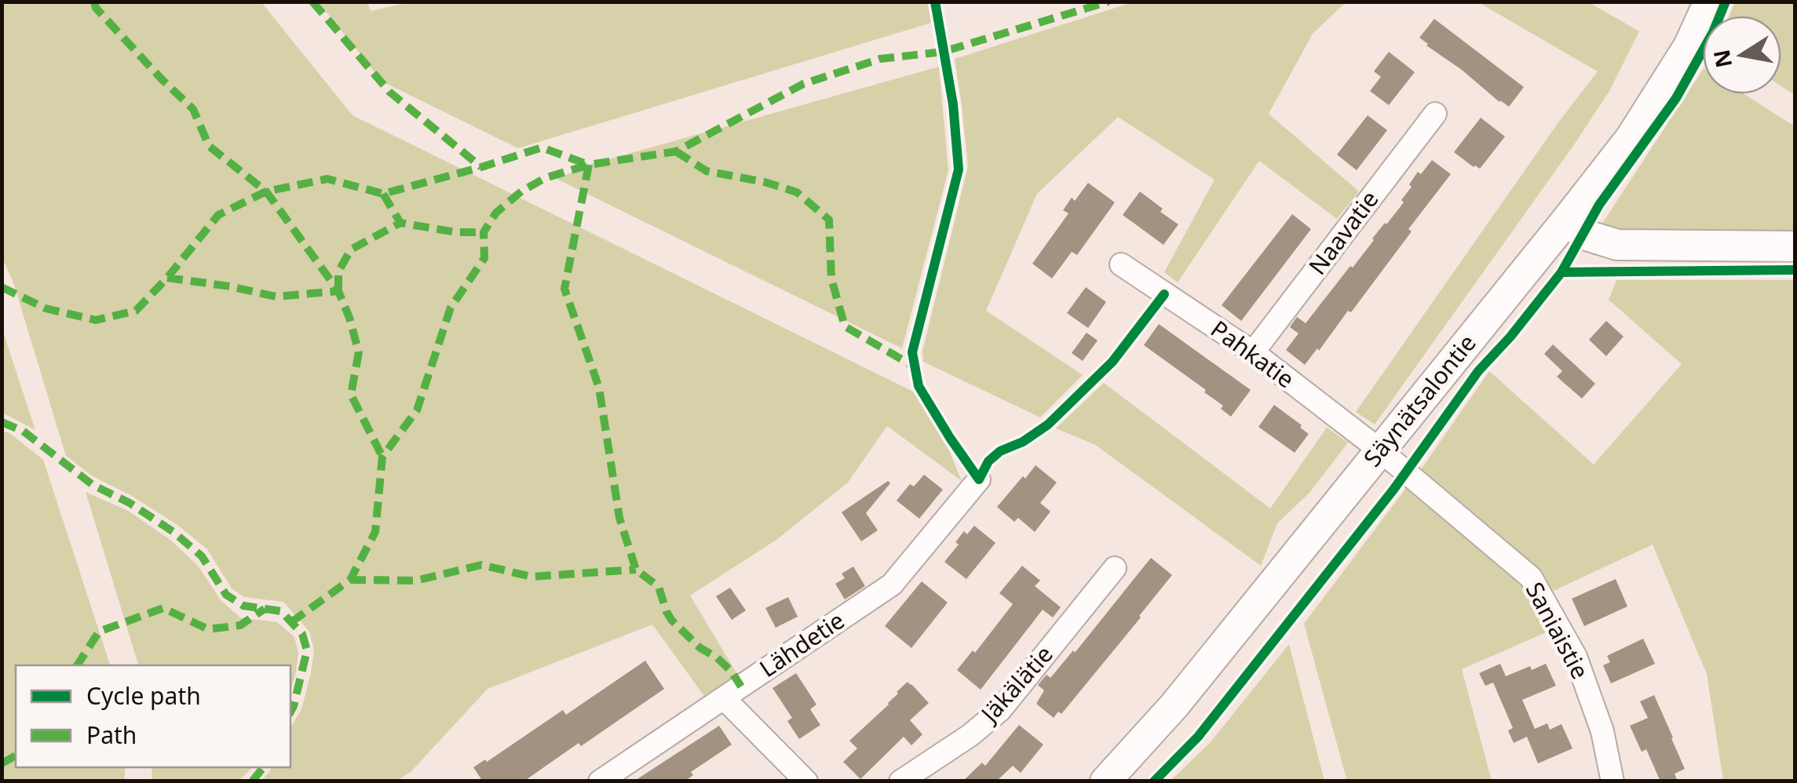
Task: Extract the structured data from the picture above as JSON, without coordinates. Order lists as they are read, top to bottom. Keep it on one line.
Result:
{"streets":{"main road":["Säynätsalontie"],"street":["Naavatie","Pahkatie","Saniaistie","Lähdetie","Jäkälätie"]},"crossings":[["Naavatie","Pahkatie"],["Pahkatie","Säynätsalontie"],["Pahkatie","Saniaistie"],["Säynätsalontie","Saniaistie"]],"legend":["Cycle path","Path"],"north":"left"}
